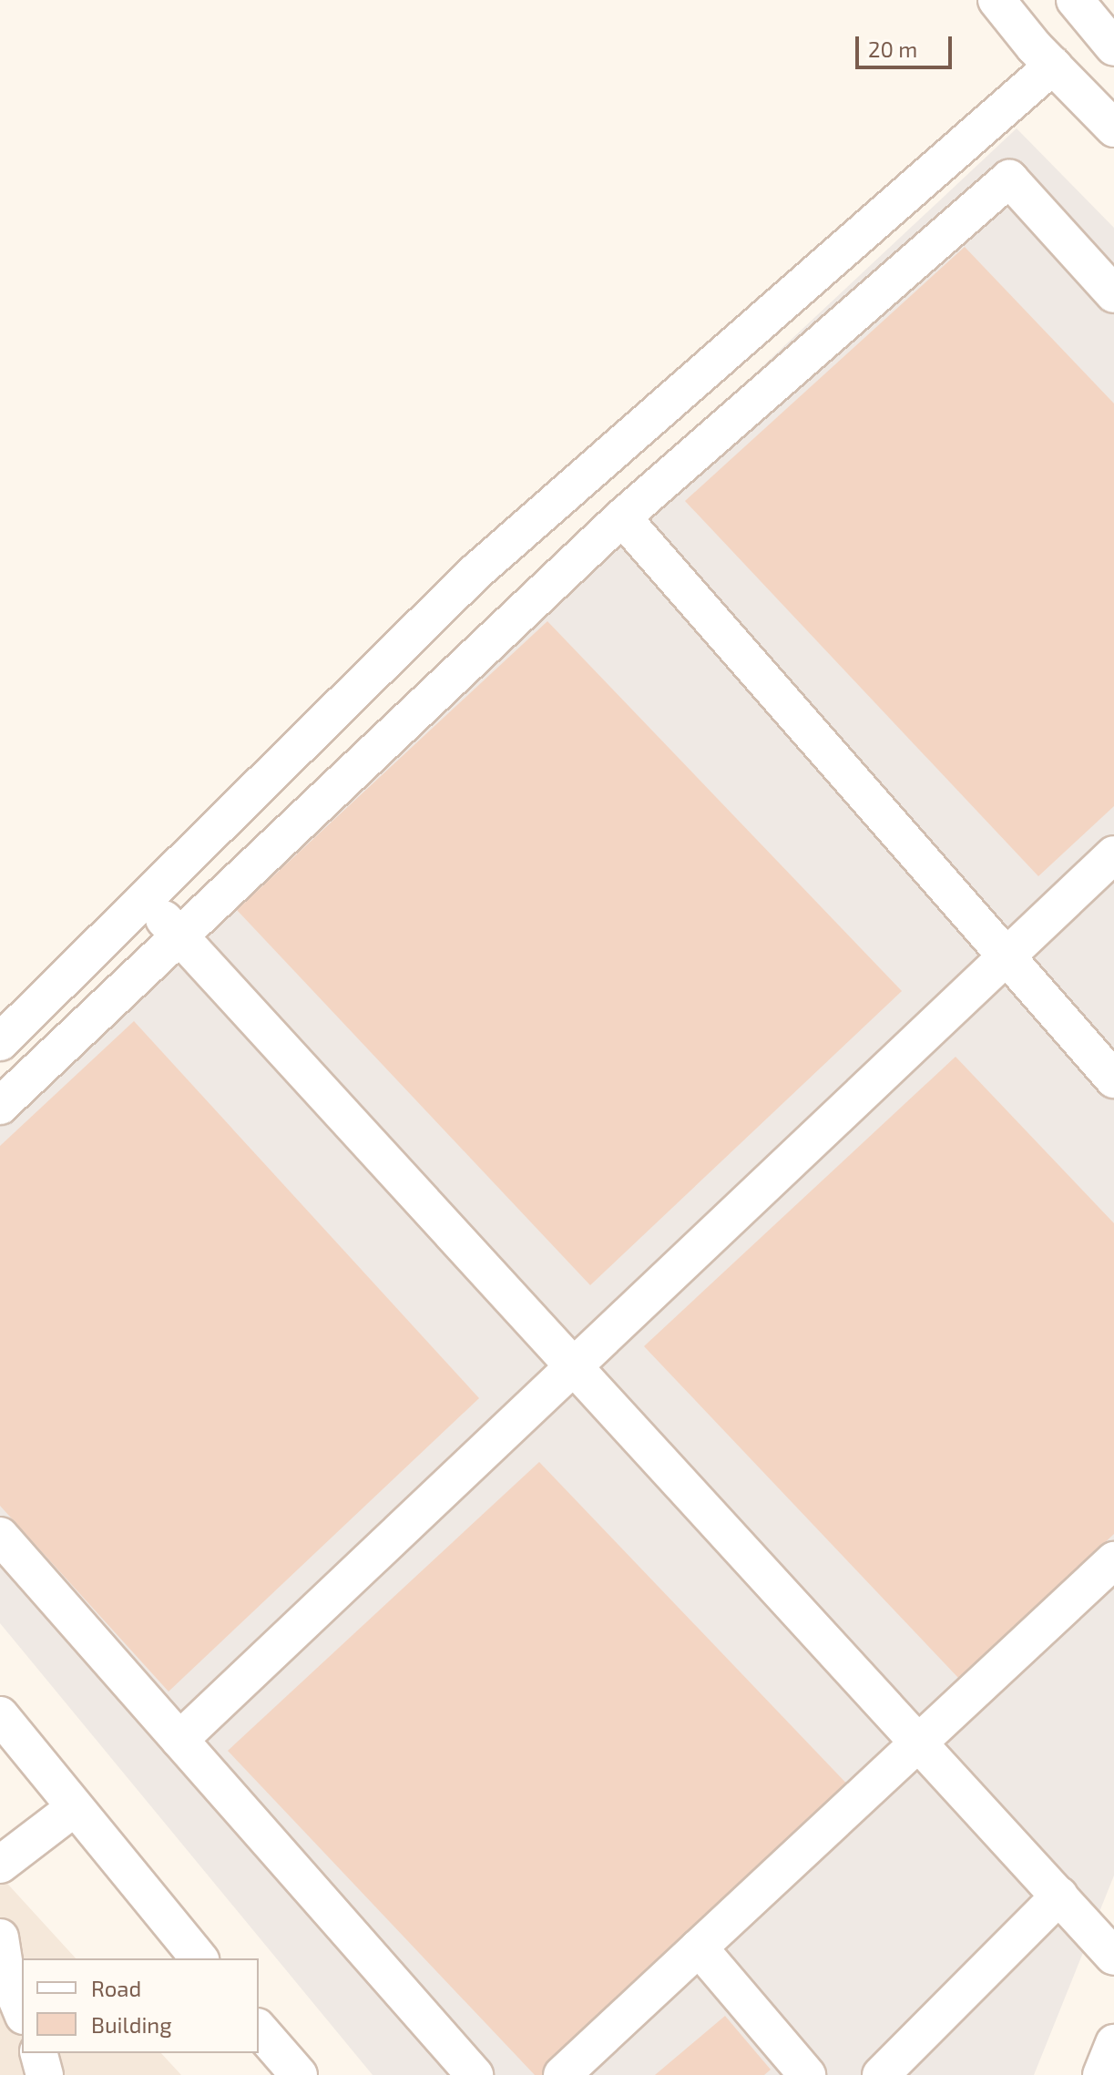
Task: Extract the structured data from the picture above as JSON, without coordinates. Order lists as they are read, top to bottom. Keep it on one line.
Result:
{"legend":["Road","Building"],"scale_bar":"20 m"}
